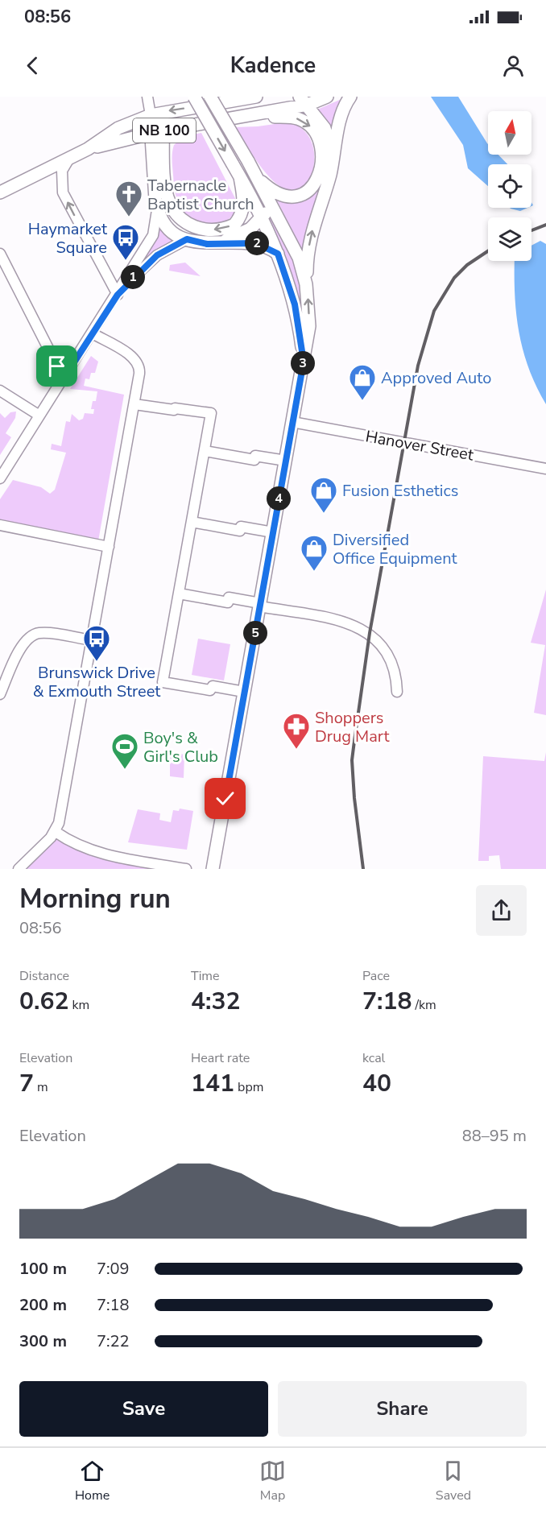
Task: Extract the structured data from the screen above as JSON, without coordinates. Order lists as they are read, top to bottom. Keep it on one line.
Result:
{"streets":{"main road":["NB 100"],"street":["Hanover Street"]},"places":{"church":["Tabernacle Baptist Church"],"bus stop":["Haymarket Square","Brunswick Drive & Exmouth Street"],"shop":["Approved Auto","Fusion Esthetics","Diversified Office Equipment"],"pharmacy":["Shoppers Drug Mart"],"sports":["Boy's & Girl's Club"]},"north":"top","page":{"status":"08:56","header":"Kadence","pins":["2","1","3","4","5"],"heading":["Morning run","08:56"],"stats":[["Distance","0.62 km"],["Time","4:32"],["Pace","7:18 /km"],["Elevation","7 m"],["Heart rate","141 bpm"],["kcal","40"]],"chart":["Elevation","88–95 m"],"list":[{"name":"100 m","note":"7:09"},{"name":"200 m","note":"7:18"},{"name":"300 m","note":"7:22"}],"buttons":["Save","Share"],"tabs":["Home","Map","Saved"]}}
